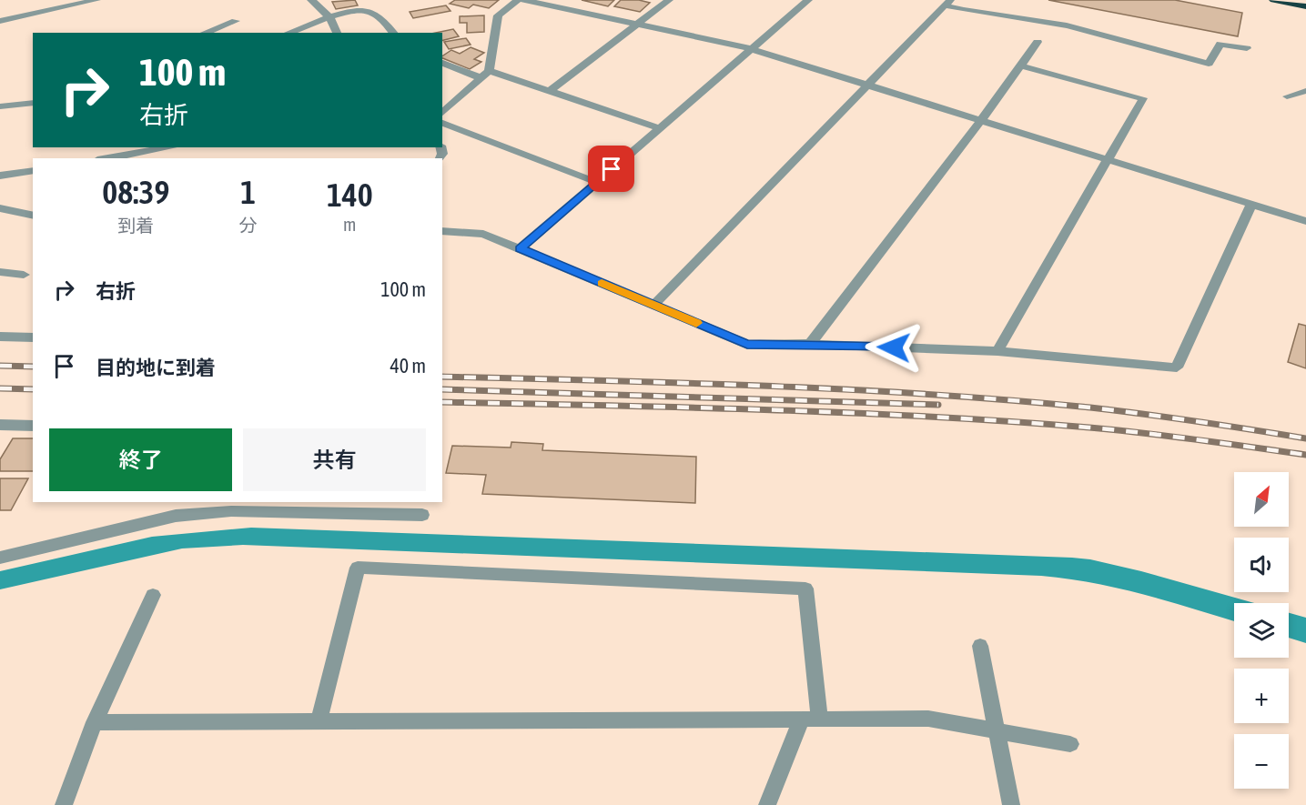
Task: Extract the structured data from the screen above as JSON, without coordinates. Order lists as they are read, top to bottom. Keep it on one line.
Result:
{"north":"top right","page":{"turn":["100 m","右折"],"eta":["08:39","到着","1","分","140","m"],"list":[{"name":"右折","value":"100 m"},{"name":"目的地に到着","value":"40 m"}],"buttons":["終了","共有"],"map_buttons":["+","−"]}}
